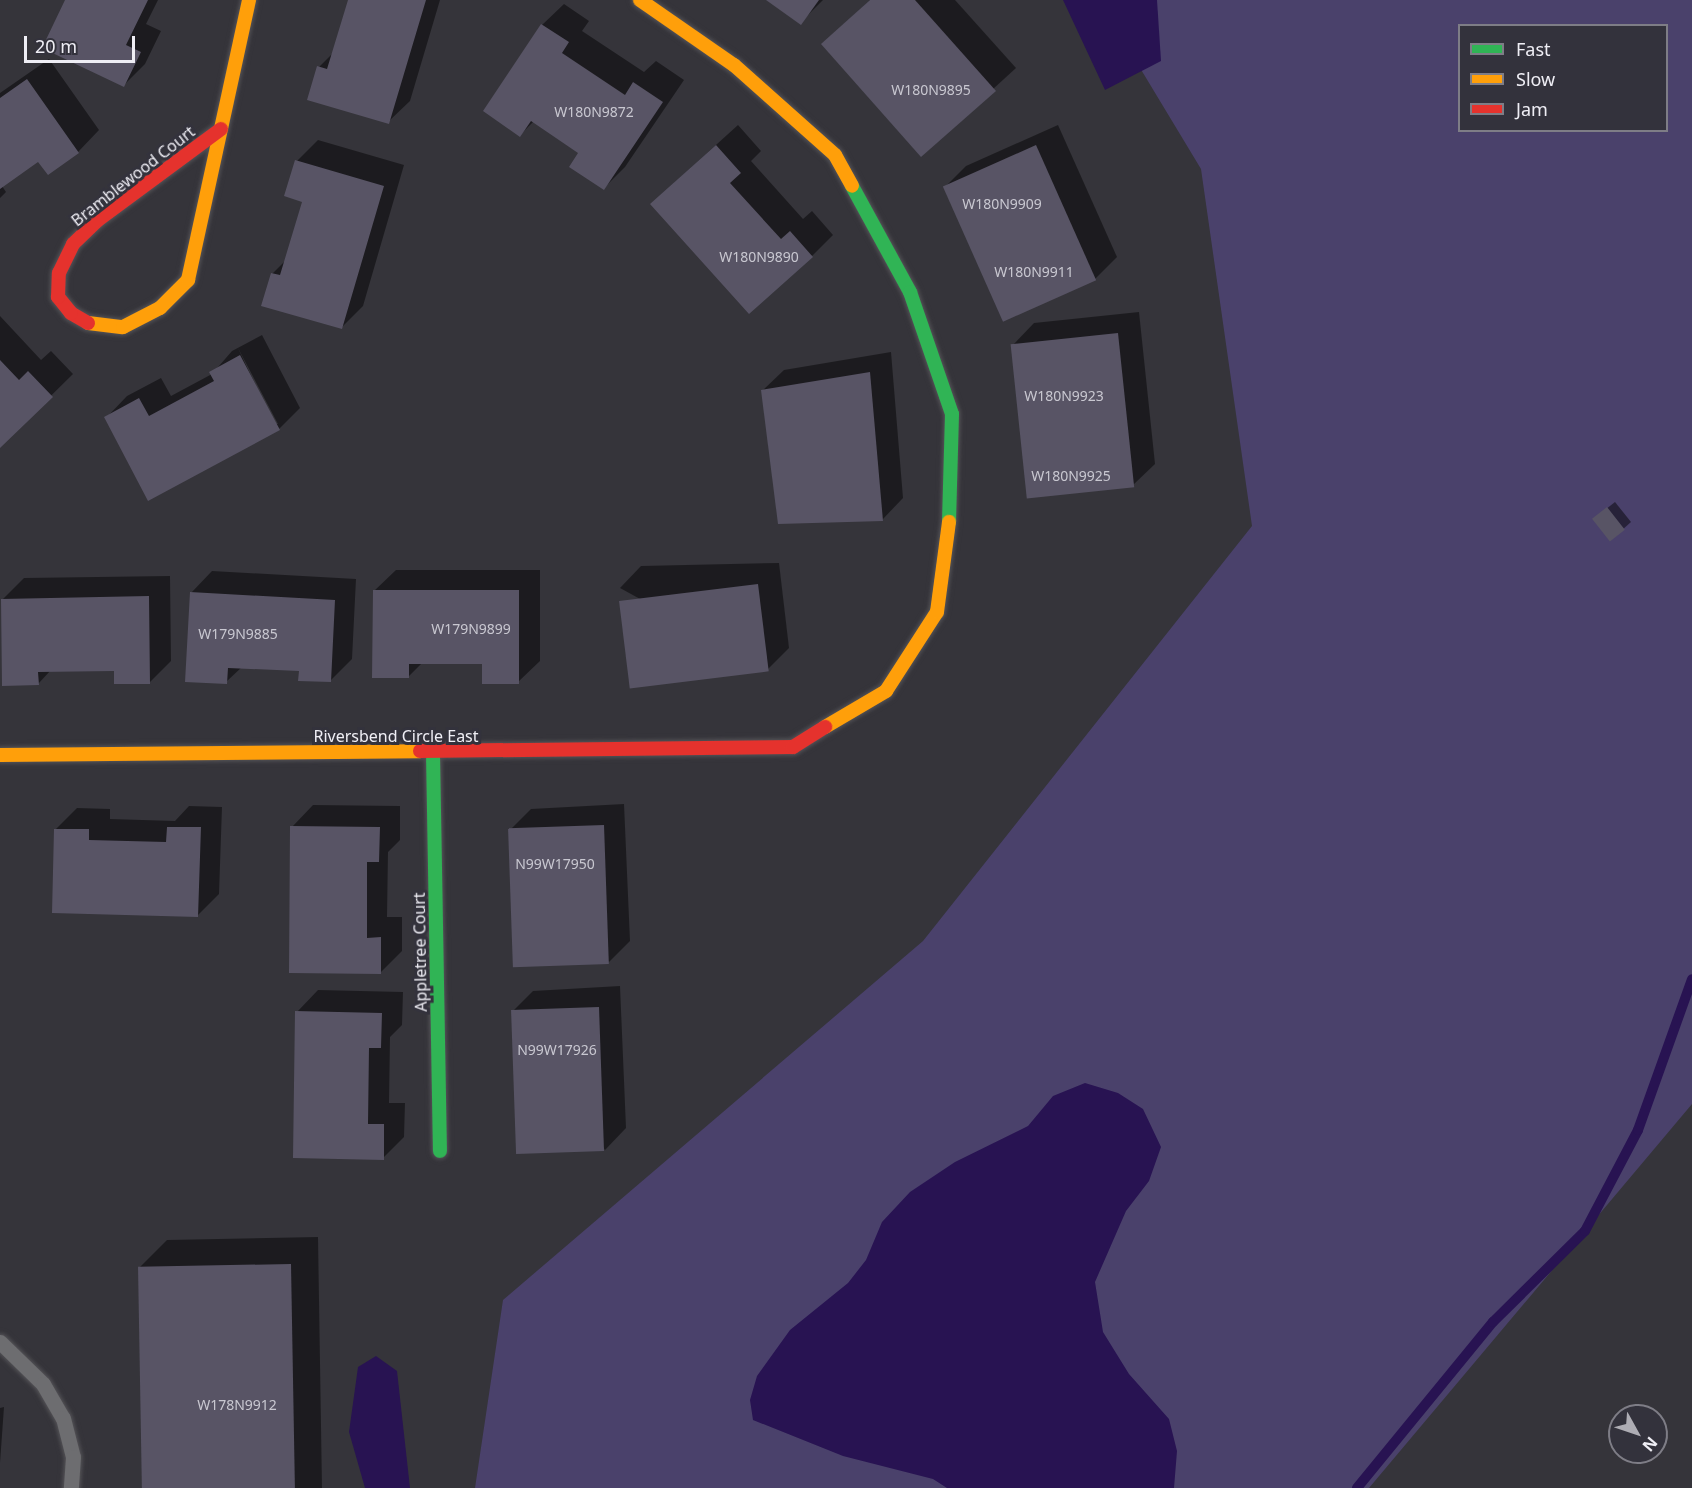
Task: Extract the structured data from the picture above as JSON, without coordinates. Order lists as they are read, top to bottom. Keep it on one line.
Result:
{"streets":{"street":["Bramblewood Court","Riversbend Circle East","Appletree Court"]},"crossings":[["Riversbend Circle East","Appletree Court"]],"house_numbers":["W180N9895","W180N9872","W180N9909","W180N9890","W180N9911","W180N9923","W180N9925","W179N9899","W179N9885","N99W17950","N99W17926","W178N9912"],"legend":["Fast","Slow","Jam"],"scale_bar":"20 m","north":"bottom right"}
